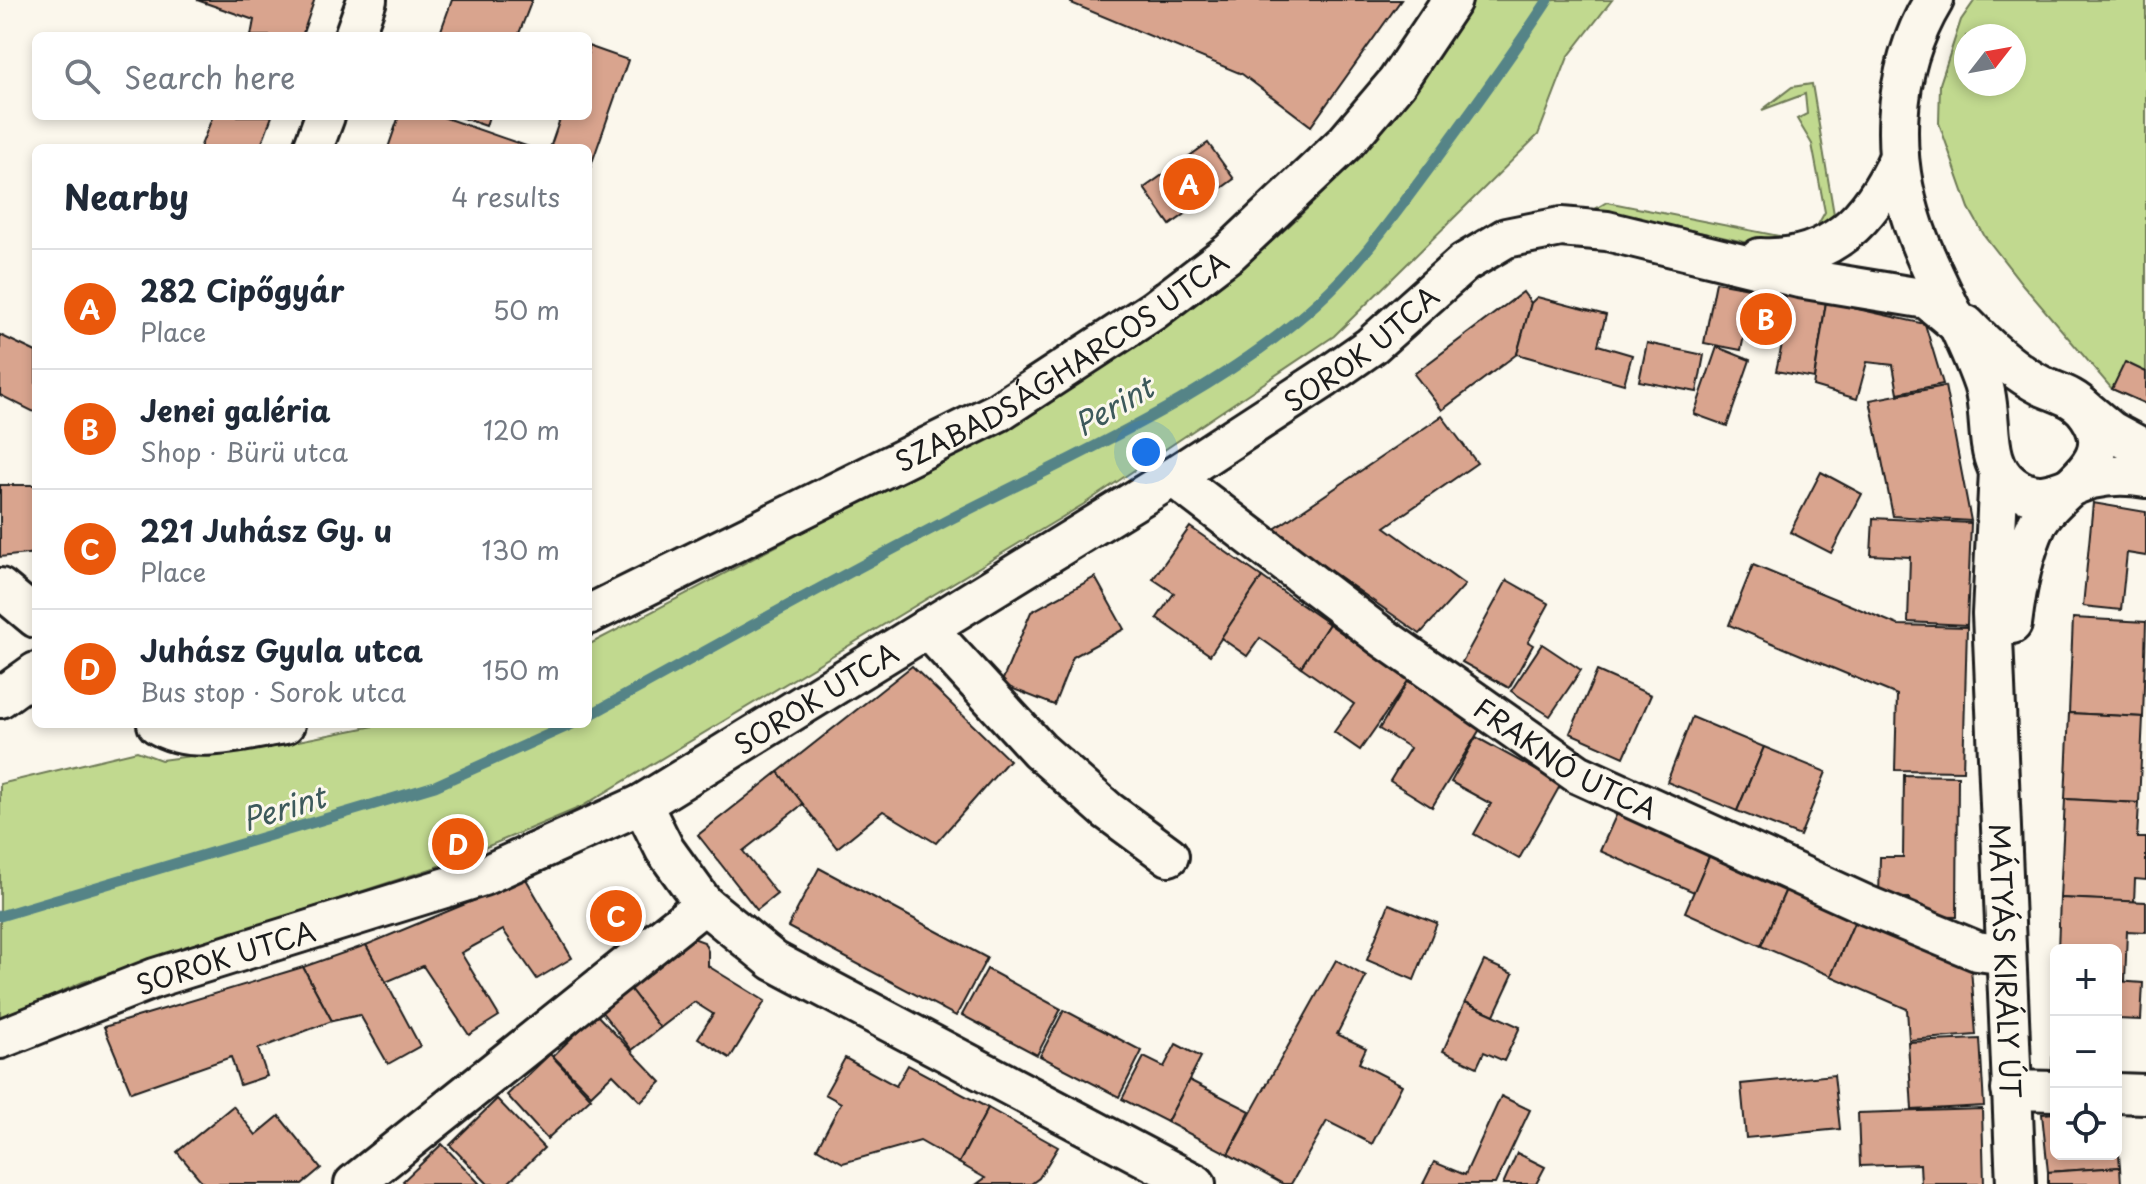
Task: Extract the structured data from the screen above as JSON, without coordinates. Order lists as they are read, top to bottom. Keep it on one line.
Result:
{"streets":{"street":["SOROK UTCA","SZABADSÁGHARCOS UTCA","FRAKNÓ UTCA","MÁTYÁS KIRÁLY ÚT"]},"crossings":[["SOROK UTCA","FRAKNÓ UTCA"],["FRAKNÓ UTCA","MÁTYÁS KIRÁLY ÚT"]],"water":["Perint"],"north":"top right","page":{"search":"Search here","heading":["Nearby","4 results"],"pins":["A","B","D","C"],"list":[{"mark":"A","name":"282 Cipőgyár","note":"Place","value":"50 m"},{"mark":"B","name":"Jenei galéria","note":"Shop · Bürü utca","value":"120 m"},{"mark":"C","name":"221 Juhász Gy. u","note":"Place","value":"130 m"},{"mark":"D","name":"Juhász Gyula utca","note":"Bus stop · Sorok utca","value":"150 m"}],"map_buttons":["+","−"]}}
